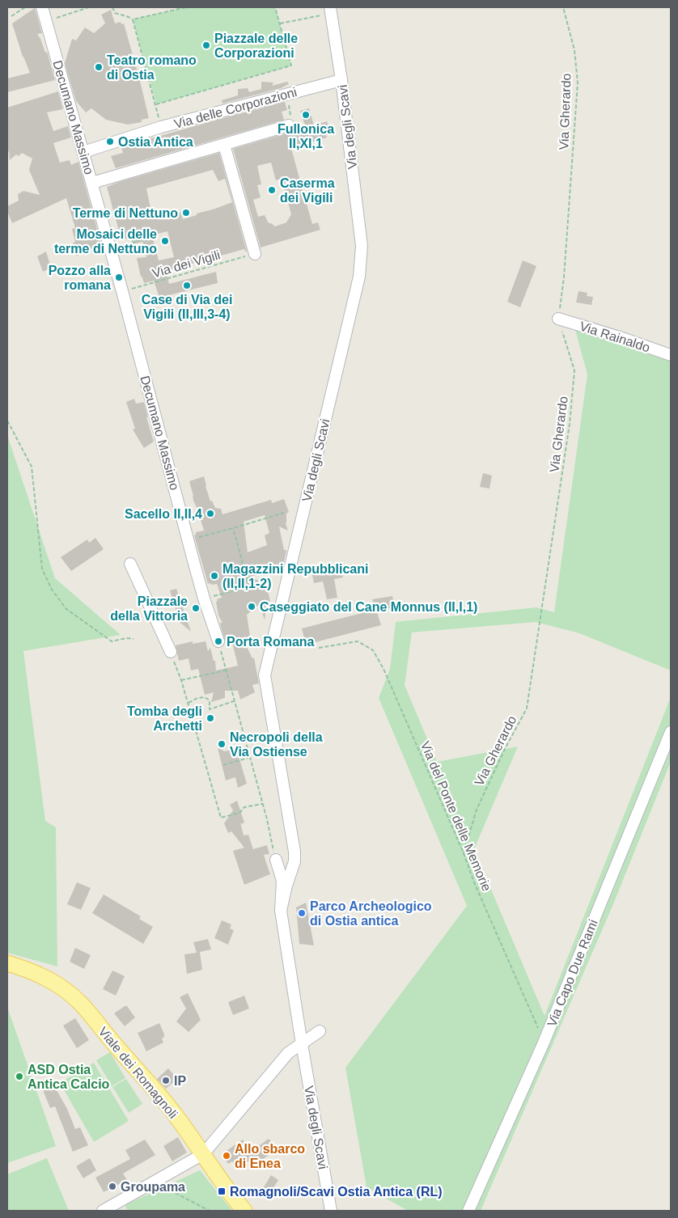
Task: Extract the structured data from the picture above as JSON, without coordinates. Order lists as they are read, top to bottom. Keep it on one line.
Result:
{"streets":{"main road":["Viale dei Romagnoli"],"street":["Via delle Corporazioni","Decumano Massimo","Via degli Scavi","Via Rainaldo","Via Capo Due Rami"],"path":["Via Gherardo","Via dei Vigili","Via del Ponte delle Memorie"]},"crossings":[["Via delle Corporazioni","Decumano Massimo"],["Via delle Corporazioni","Via degli Scavi"],["Via Gherardo","Via Rainaldo"],["Via Gherardo","Via del Ponte delle Memorie"],["Decumano Massimo","Via dei Vigili"],["Via del Ponte delle Memorie","Via Capo Due Rami"]],"places":{"other":["Piazzale delle Corporazioni","Teatro romano di Ostia","Fullonica II,XI,1","Ostia Antica","Caserma dei Vigili","Terme di Nettuno","Mosaici delle terme di Nettuno","Pozzo alla romana","Case di Via dei Vigili (II,III,3-4)","Sacello II,II,4","Magazzini Repubblicani (II,II,1-2)","Caseggiato del Cane Monnus (II,I,1)","Piazzale della Vittoria","Porta Romana","Tomba degli Archetti","Necropoli della Via Ostiense","Parco Archeologico di Ostia antica","ASD Ostia Antica Calcio","IP","Allo sbarco di Enea","Groupama"],"transit":["Romagnoli/Scavi Ostia Antica (RL)"]}}
